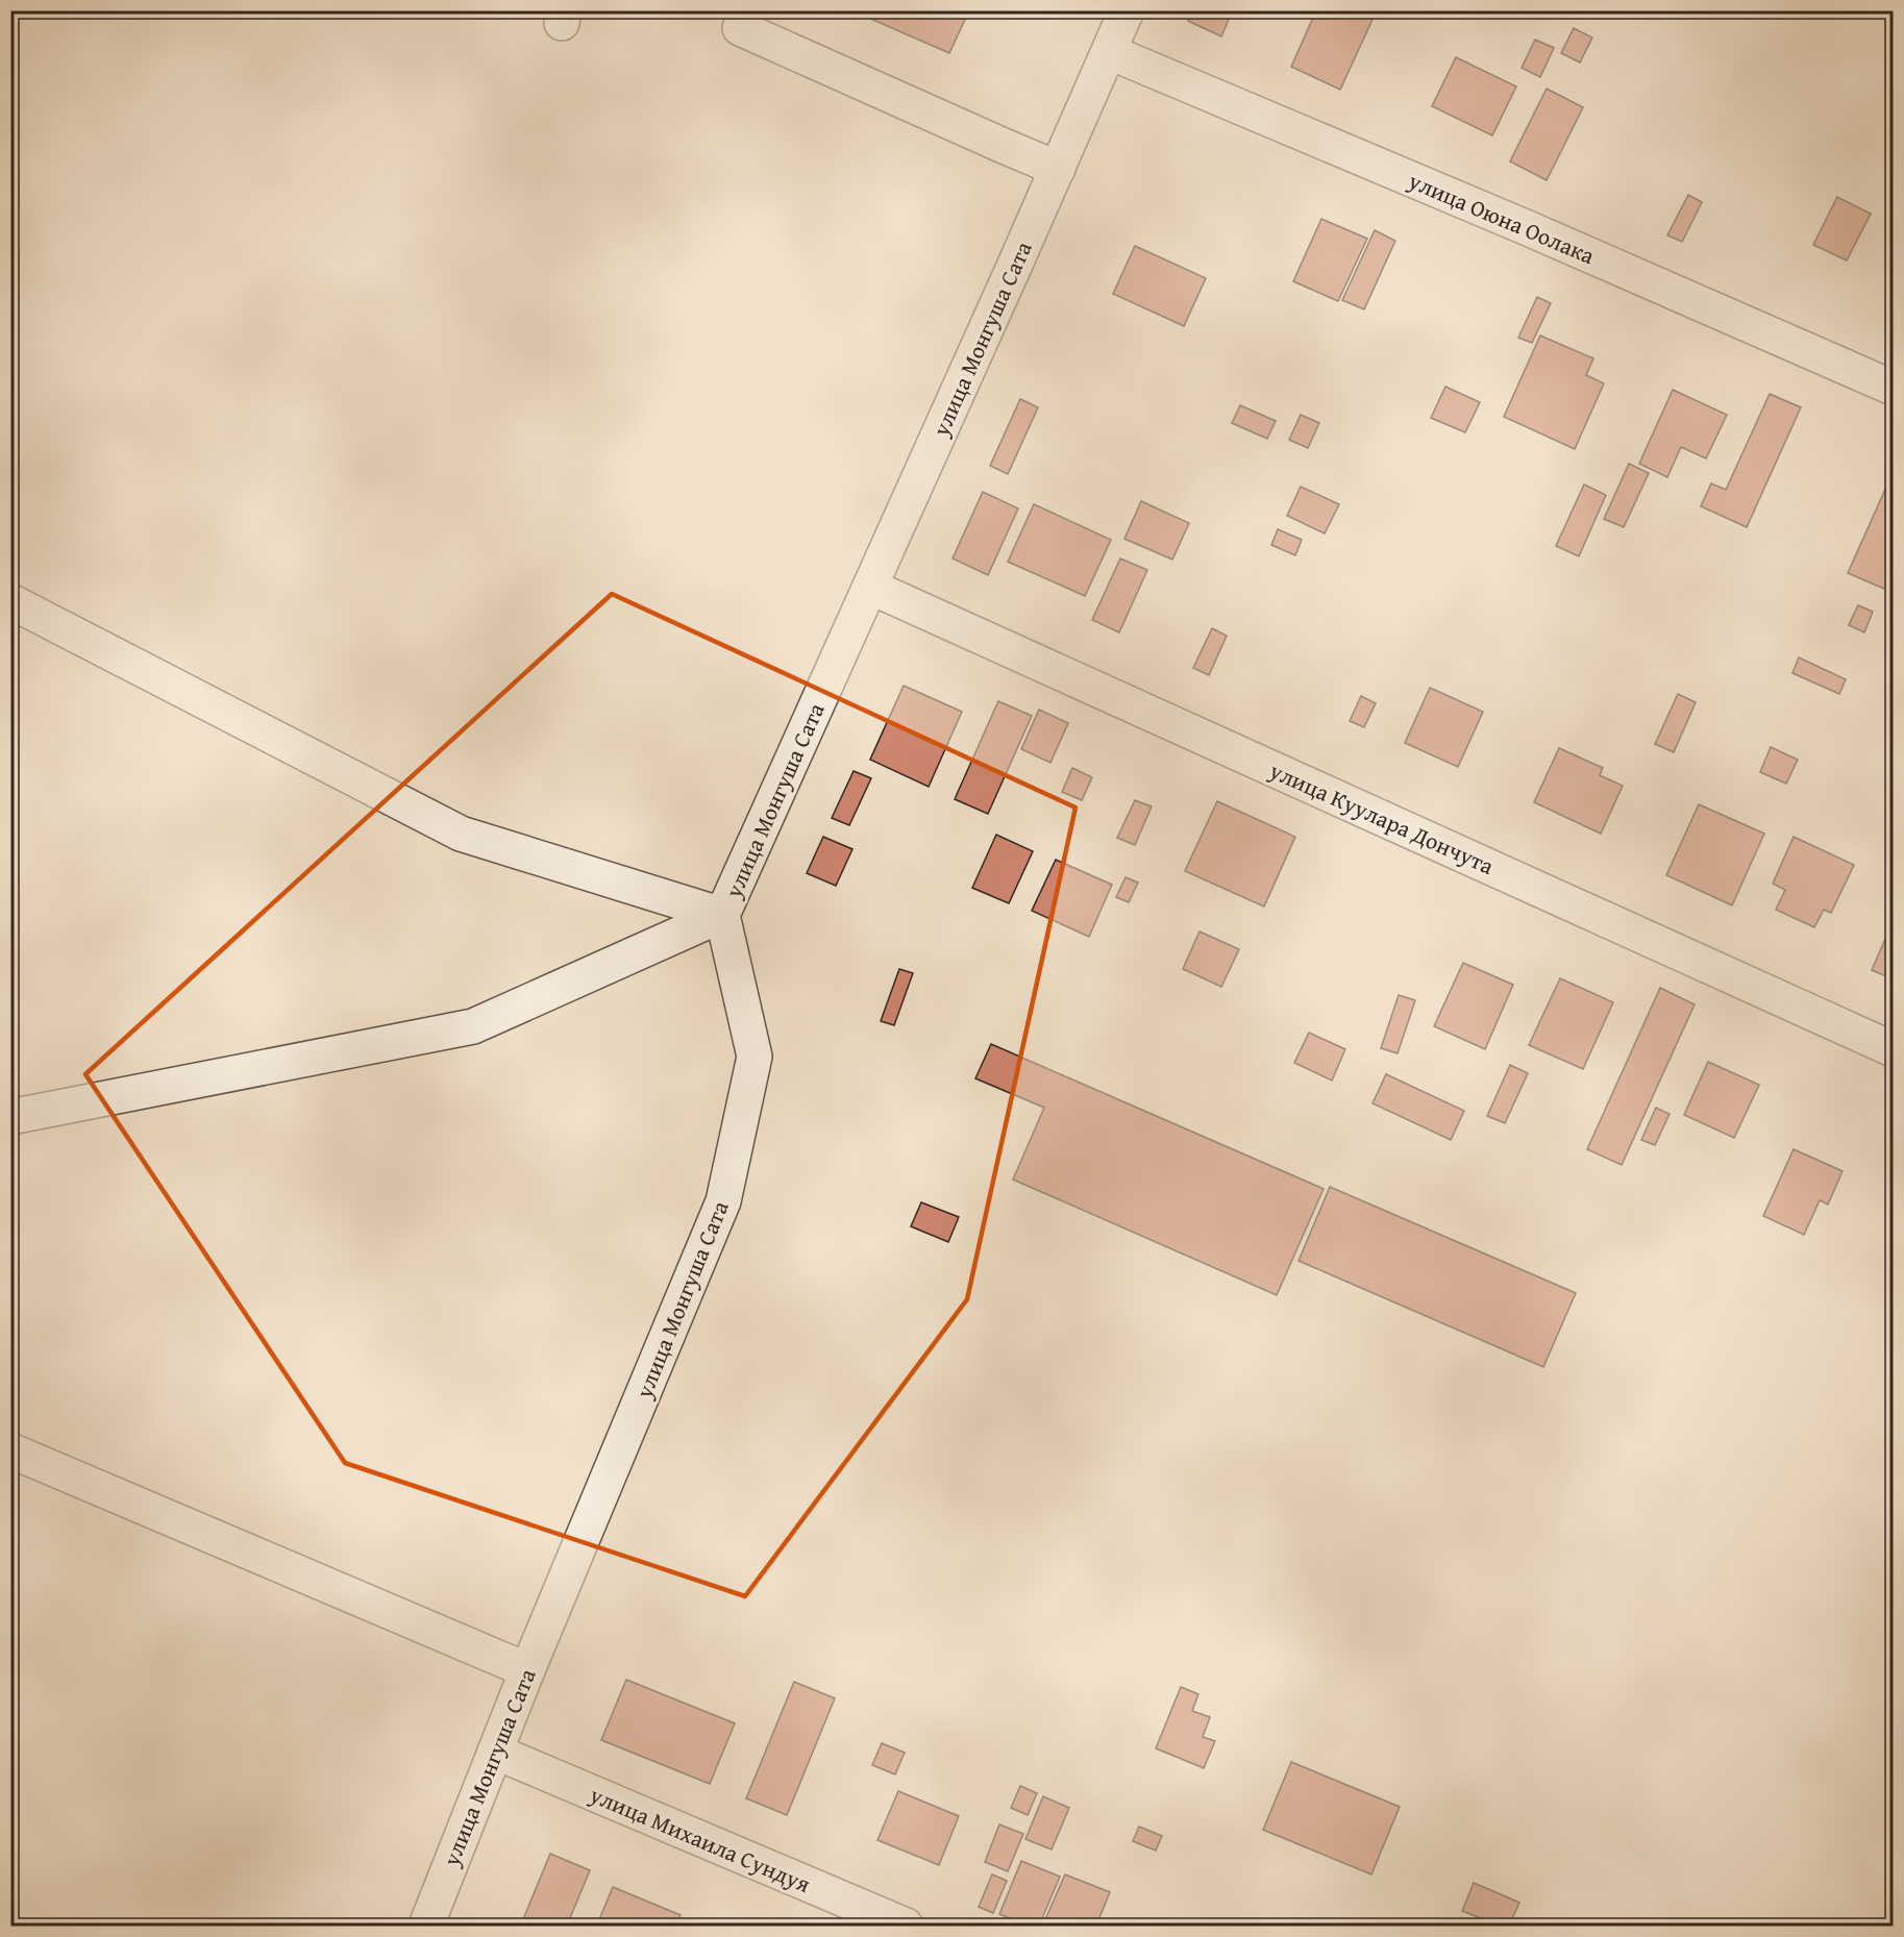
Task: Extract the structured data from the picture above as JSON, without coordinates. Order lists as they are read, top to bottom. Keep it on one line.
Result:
{"streets":{"street":["улица Оюна Оолака","улица Монгуша Сата","улица Куулара Дончута","улица Михаила Сундуя"]},"crossings":[["улица Оюна Оолака","улица Монгуша Сата"],["улица Монгуша Сата","улица Куулара Дончута"],["улица Монгуша Сата","улица Михаила Сундуя"]]}
